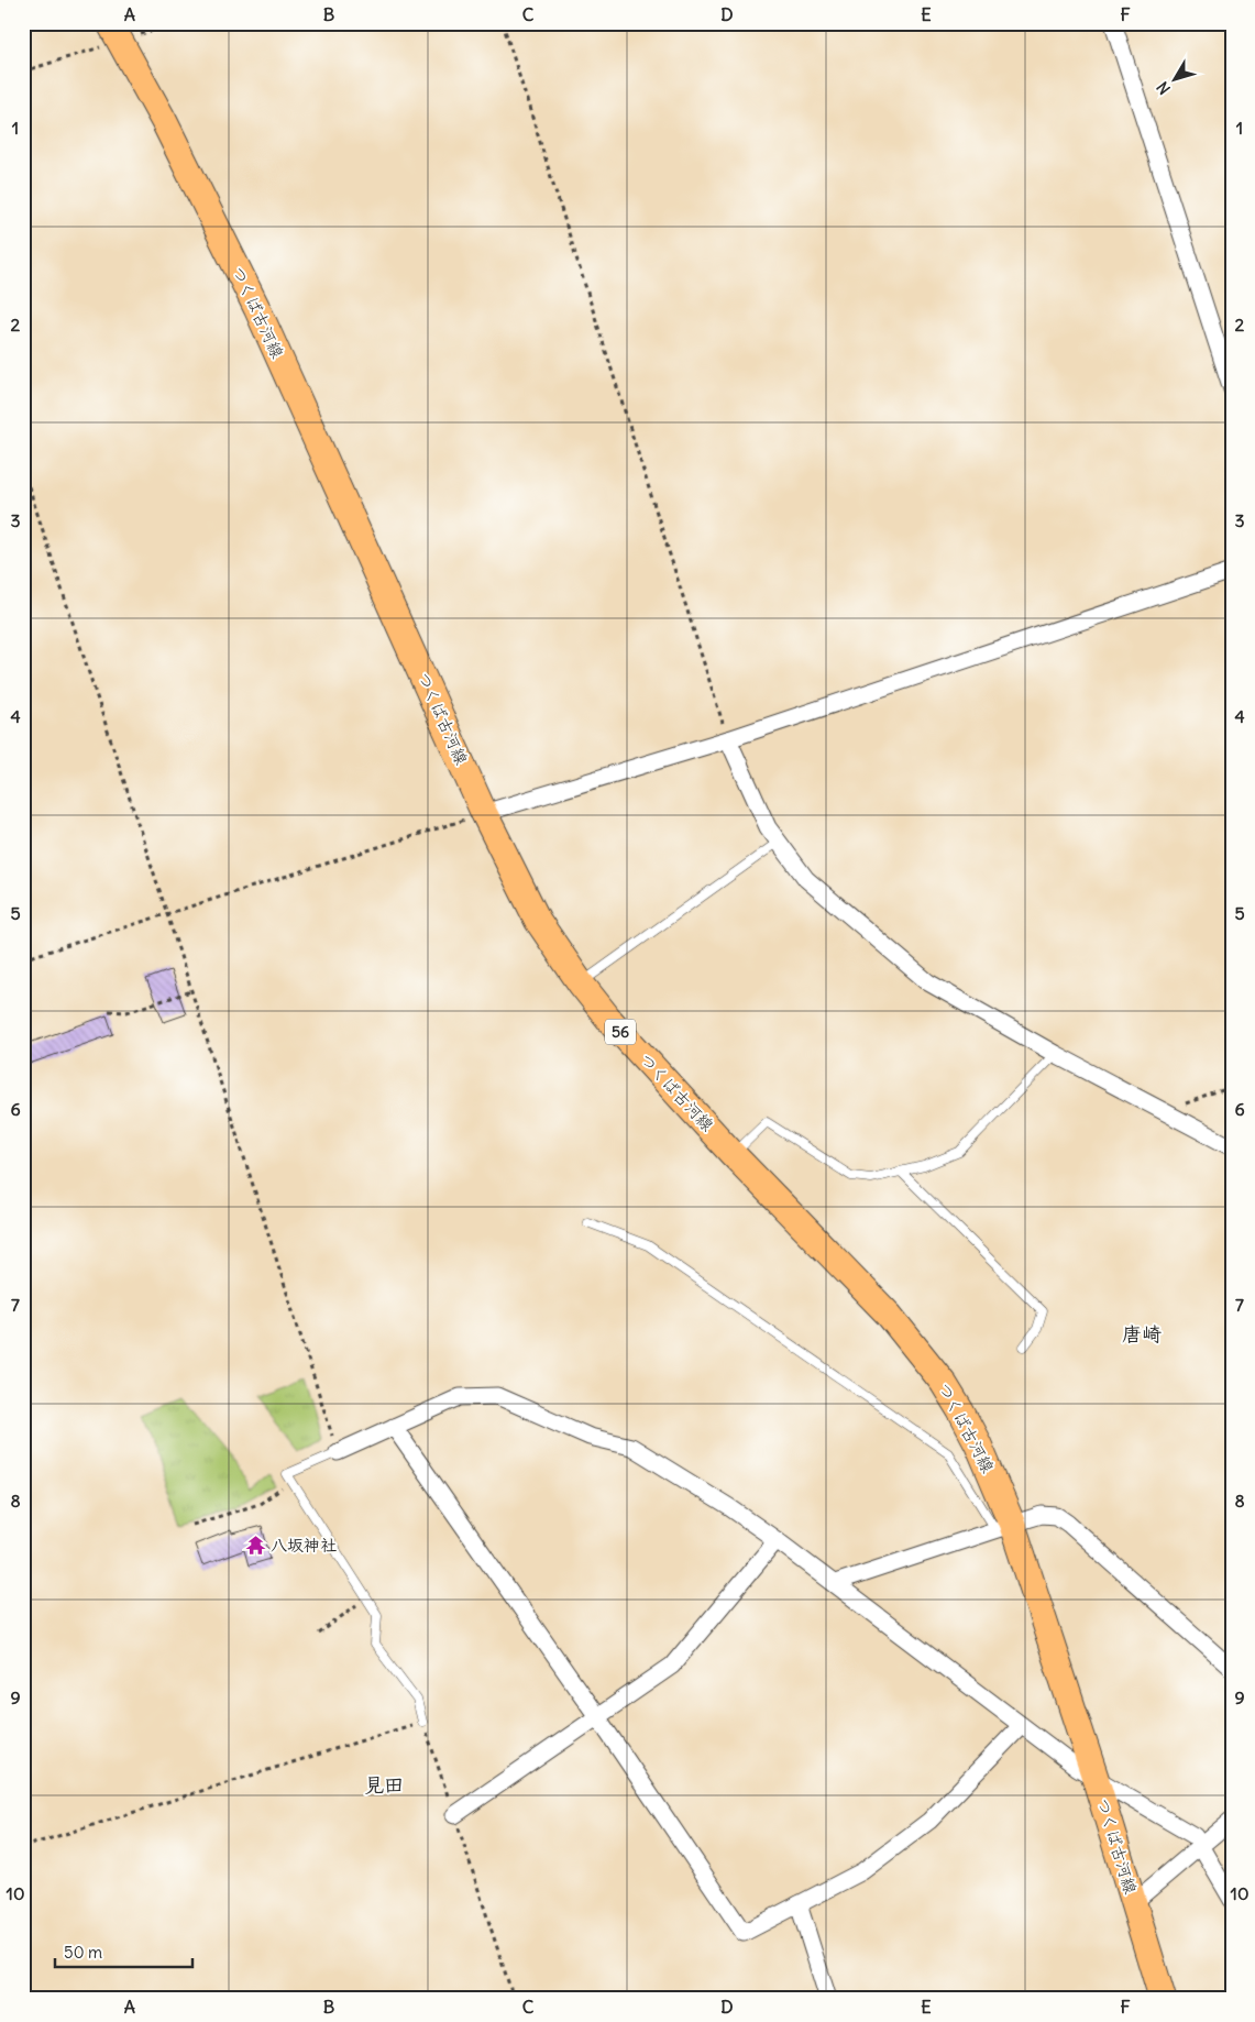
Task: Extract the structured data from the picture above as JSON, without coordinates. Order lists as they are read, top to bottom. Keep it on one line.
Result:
{"streets":{"main road":["つくば古河線","56"]},"districts":["唐崎","見田"],"places":{"temple":["八坂神社"]},"scale_bar":"50 m","north":"bottom left","grid":{"columns":["A","B","C","D","E","F"],"rows":["1","2","3","4","5","6","7","8","9","10"]}}
